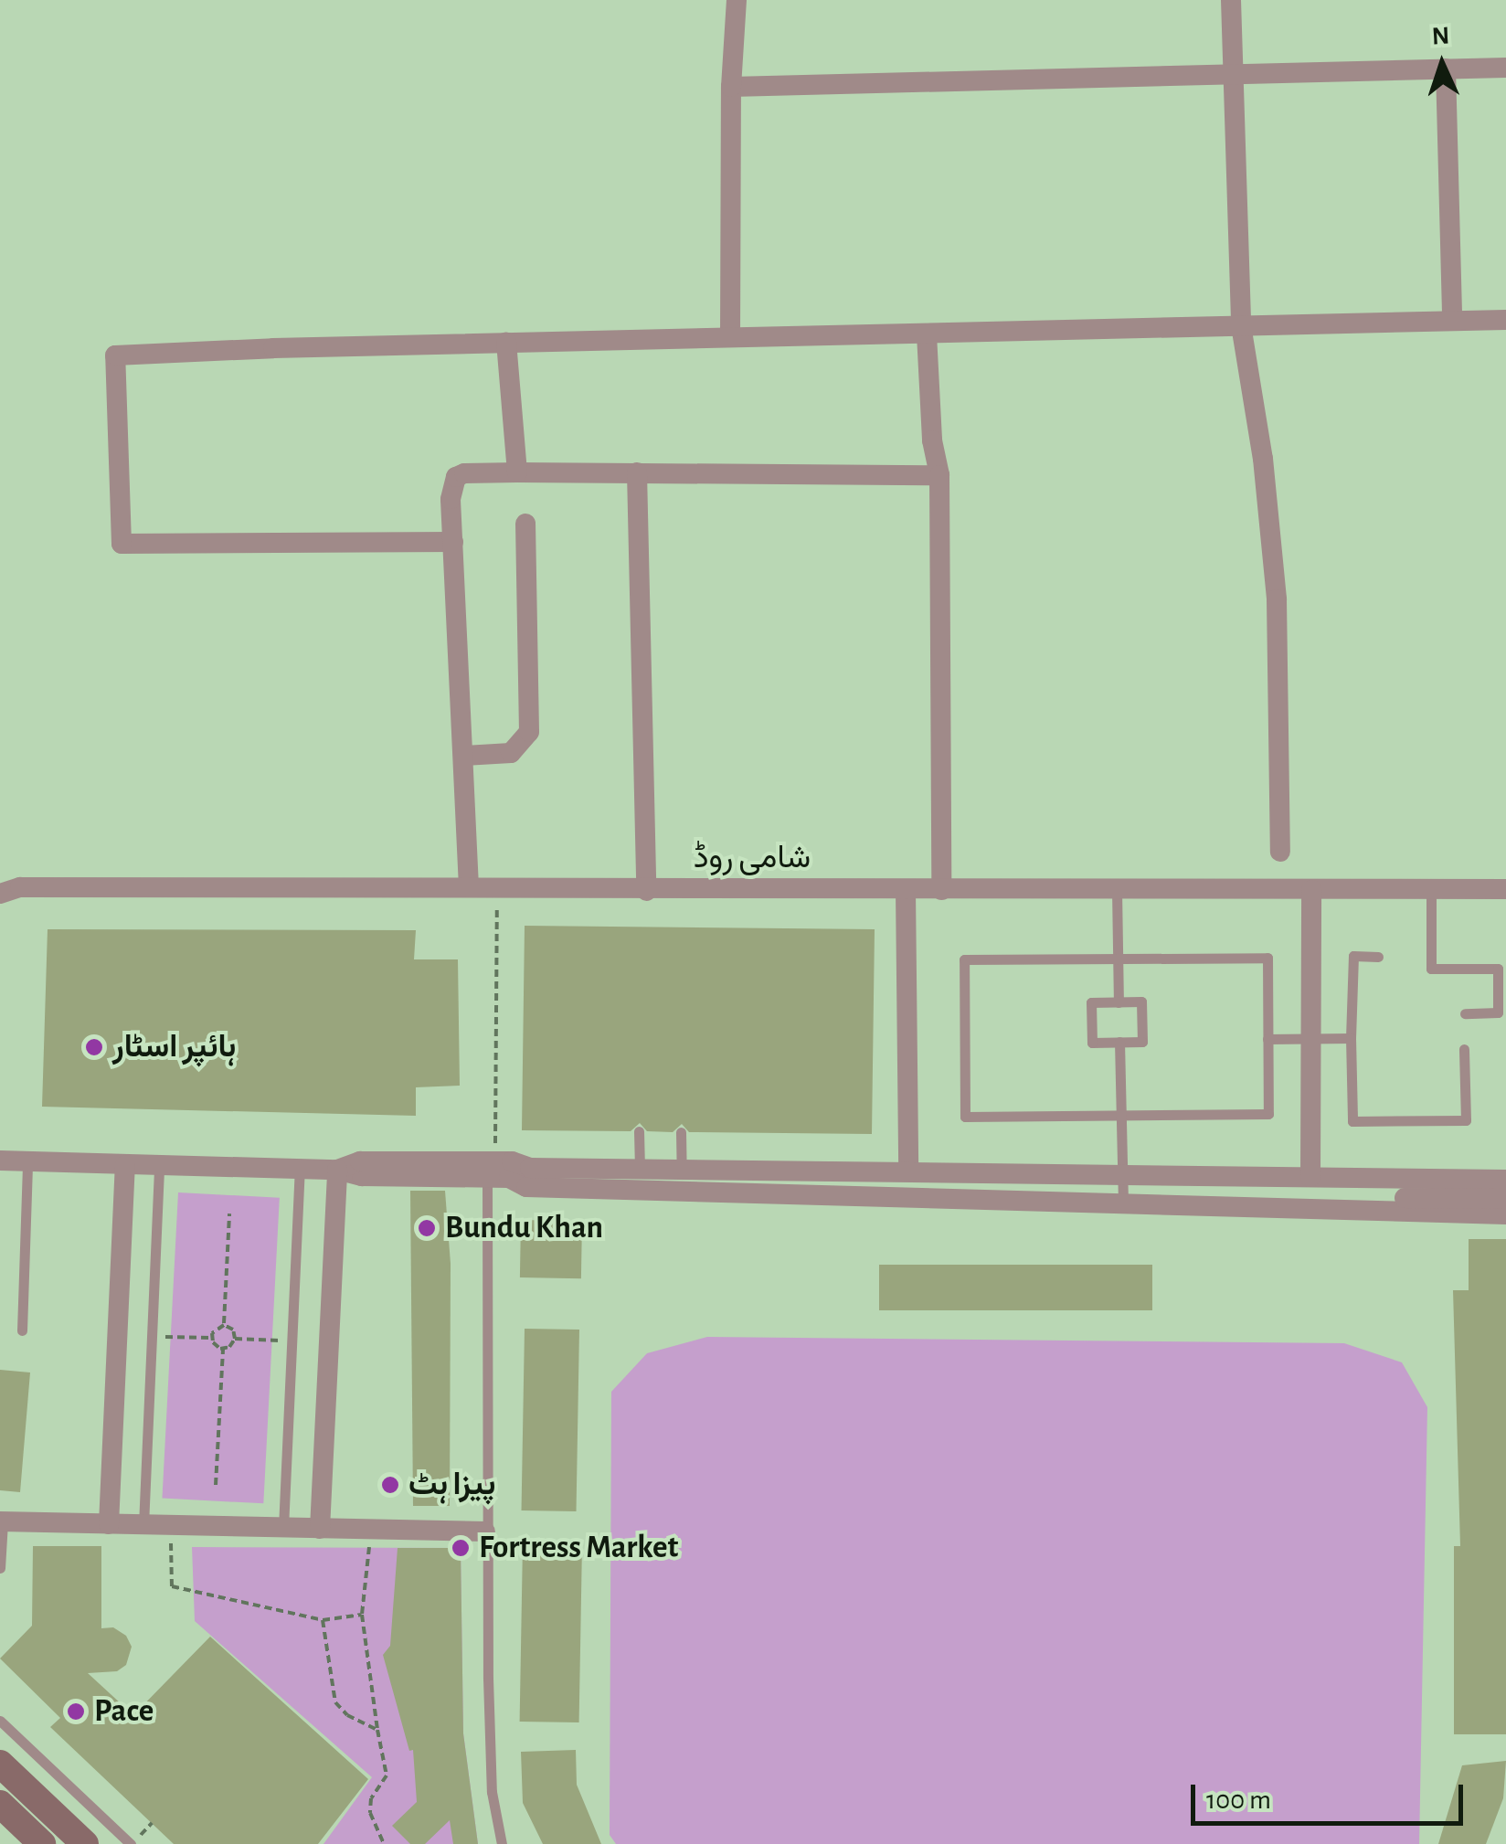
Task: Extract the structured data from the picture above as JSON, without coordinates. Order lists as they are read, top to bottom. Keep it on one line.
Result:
{"streets":{"street":["شامی روڈ"]},"places":["ہائپر اسٹار","Bundu Khan","پیزا ہٹ","Fortress Market","Pace"],"scale_bar":"100 m","north":"top"}
